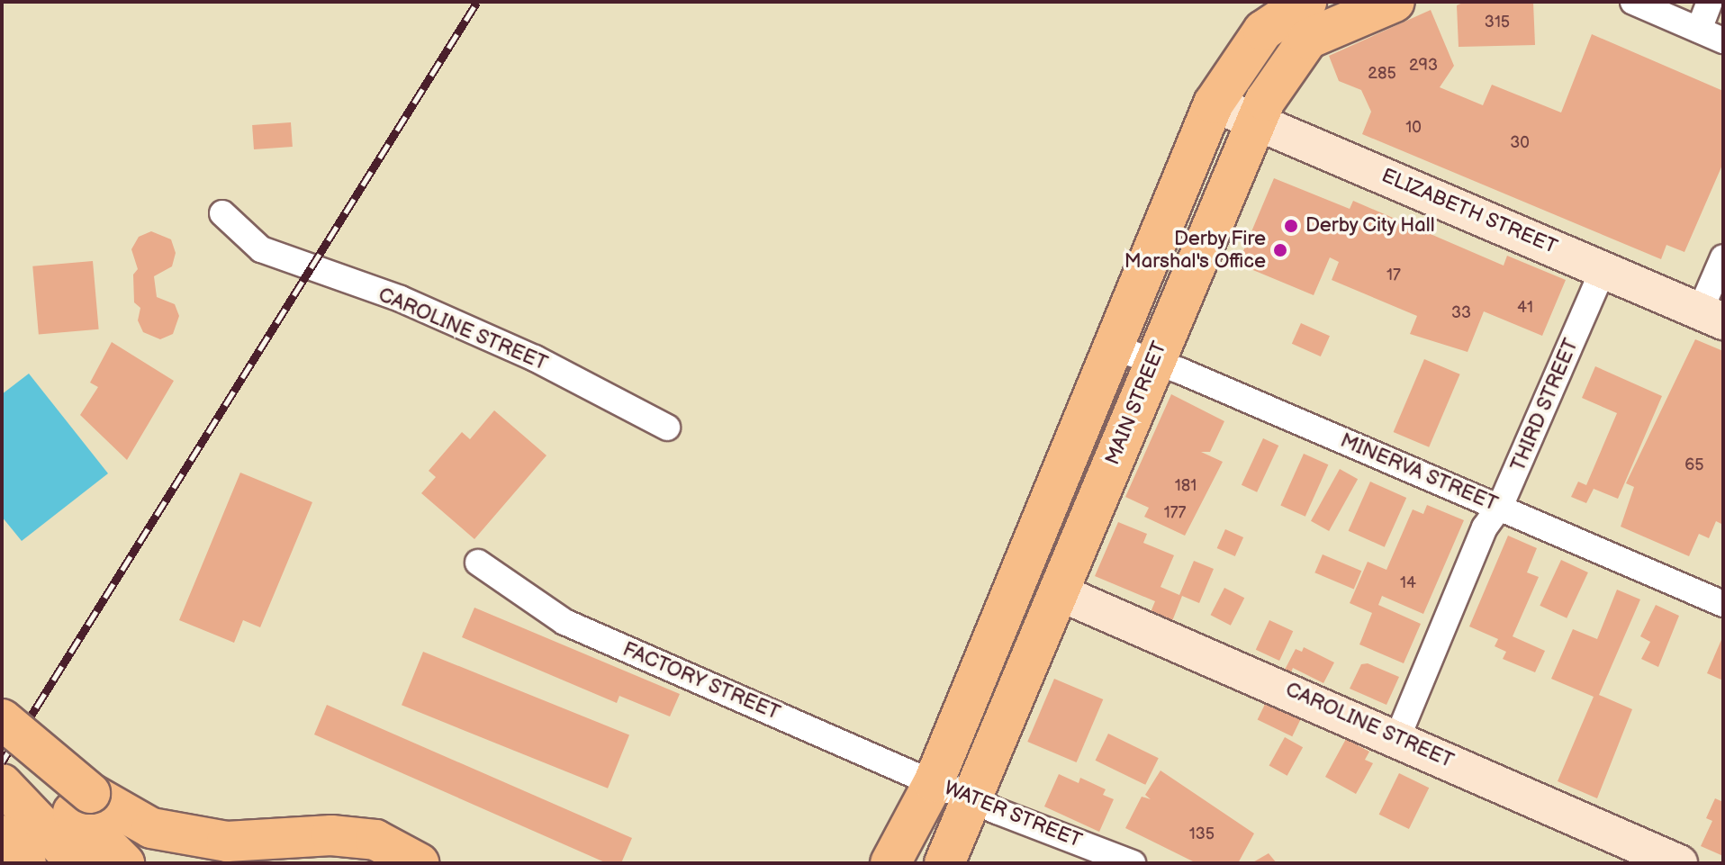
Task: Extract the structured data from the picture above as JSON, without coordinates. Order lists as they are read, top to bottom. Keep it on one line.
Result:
{"streets":{"main road":["ELIZABETH STREET","CAROLINE STREET","MAIN STREET"],"street":["THIRD STREET","MINERVA STREET","FACTORY STREET","WATER STREET"]},"crossings":[["ELIZABETH STREET","MAIN STREET"],["ELIZABETH STREET","THIRD STREET"],["CAROLINE STREET","MAIN STREET"],["CAROLINE STREET","THIRD STREET"],["MAIN STREET","MINERVA STREET"],["MAIN STREET","WATER STREET"],["THIRD STREET","MINERVA STREET"],["FACTORY STREET","WATER STREET"]],"places":["Derby City Hall","Derby Fire Marshal's Office"],"house_numbers":["315","293","285","10","30","17","41","33","65","181","177","14","135"]}
